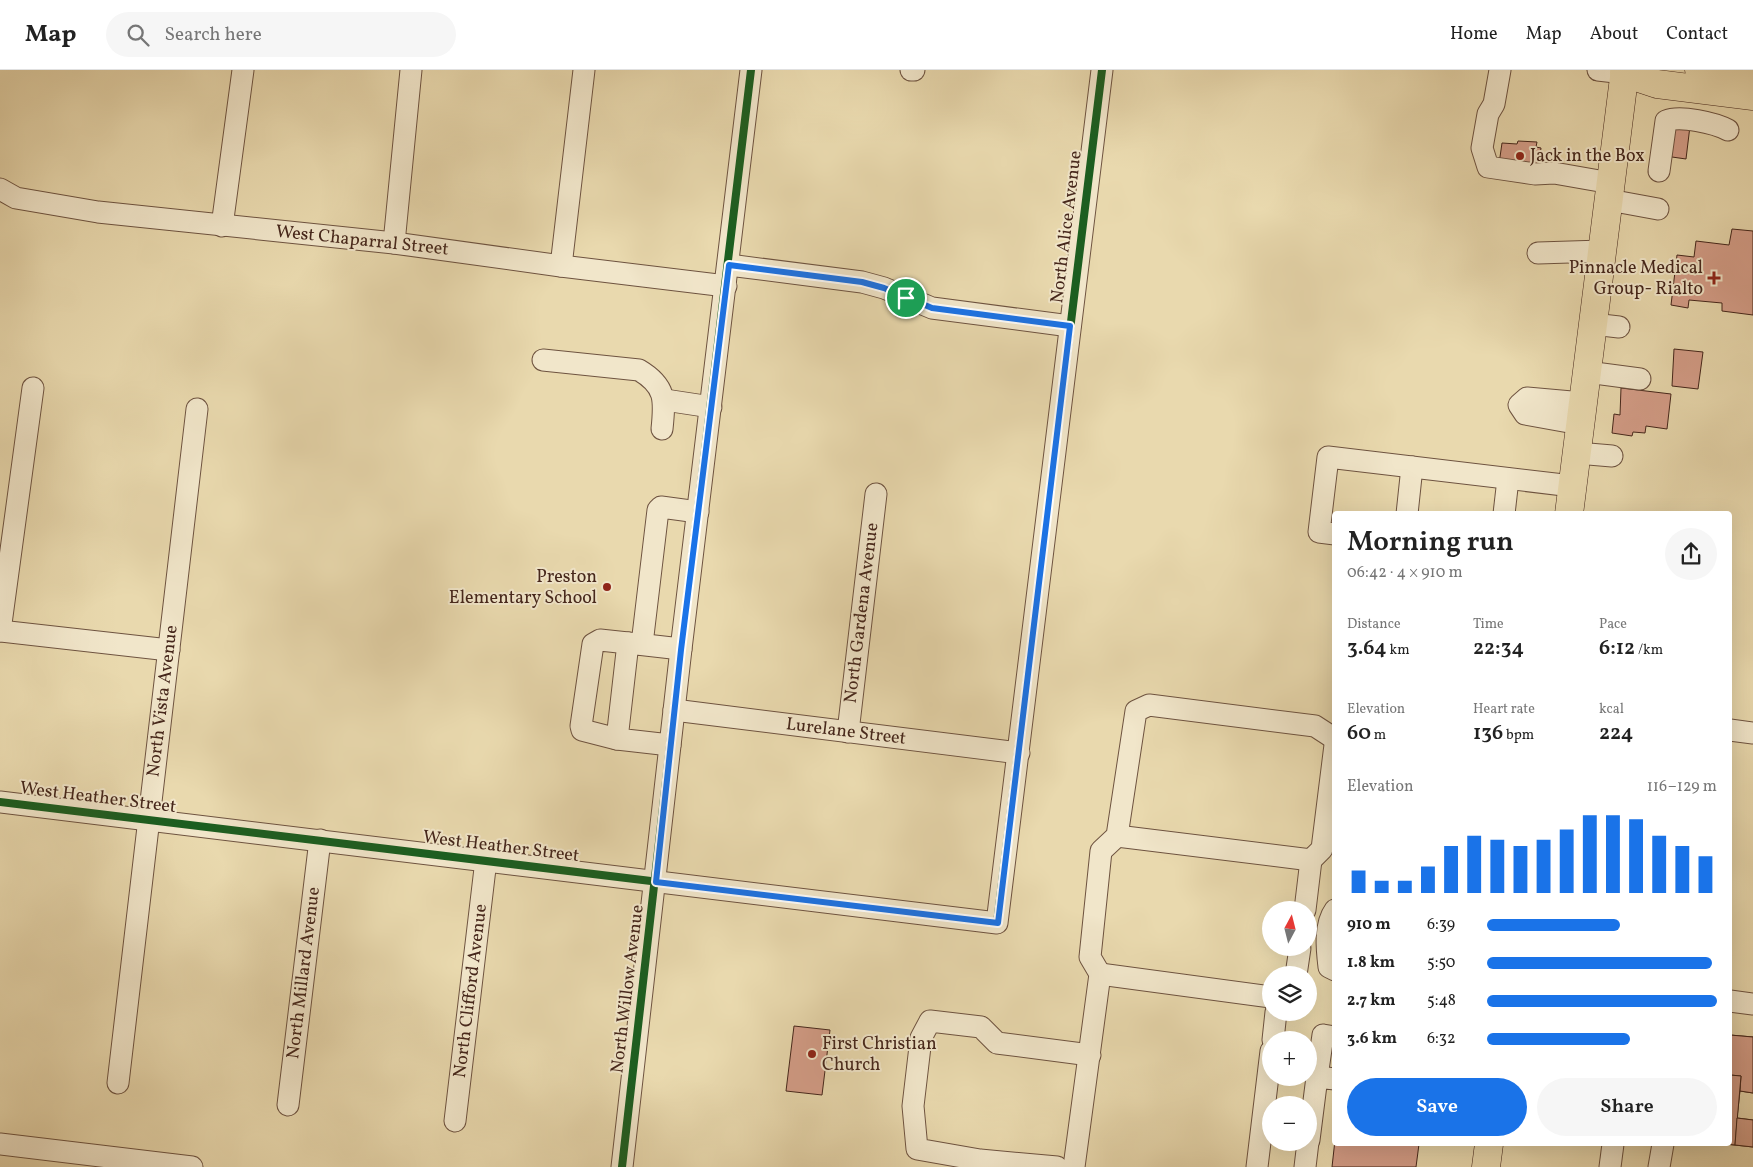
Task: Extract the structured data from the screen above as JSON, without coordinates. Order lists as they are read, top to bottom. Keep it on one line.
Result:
{"streets":{"street":["North Alice Avenue","West Chaparral Street","North Gardena Avenue","North Vista Avenue","Lurelane Street","West Heather Street","North Millard Avenue","North Willow Avenue","North Clifford Avenue"]},"crossings":[["North Alice Avenue","West Chaparral Street"],["North Alice Avenue","Lurelane Street"],["North Alice Avenue","West Heather Street"],["West Chaparral Street","North Willow Avenue"],["North Gardena Avenue","Lurelane Street"],["North Vista Avenue","West Heather Street"],["Lurelane Street","North Willow Avenue"],["West Heather Street","North Millard Avenue"],["West Heather Street","North Willow Avenue"],["West Heather Street","North Clifford Avenue"]],"places":{"other":["Jack in the Box","Preston Elementary School","First Christian Church"],"health":["Pinnacle Medical Group- Rialto"]},"north":"top","page":{"header":"Map","search":"Search here","nav":["Home","Map","About","Contact"],"heading":["Morning run","06:42 · 4 × 910 m"],"stats":[["Distance","3.64 km"],["Time","22:34"],["Pace","6:12 /km"],["Elevation","60 m"],["Heart rate","136 bpm"],["kcal","224"]],"chart":["Elevation","116–129 m"],"map_buttons":["+","−"],"list":[{"name":"910 m","note":"6:39"},{"name":"1.8 km","note":"5:50"},{"name":"2.7 km","note":"5:48"},{"name":"3.6 km","note":"6:32"}],"buttons":["Save","Share"]}}
